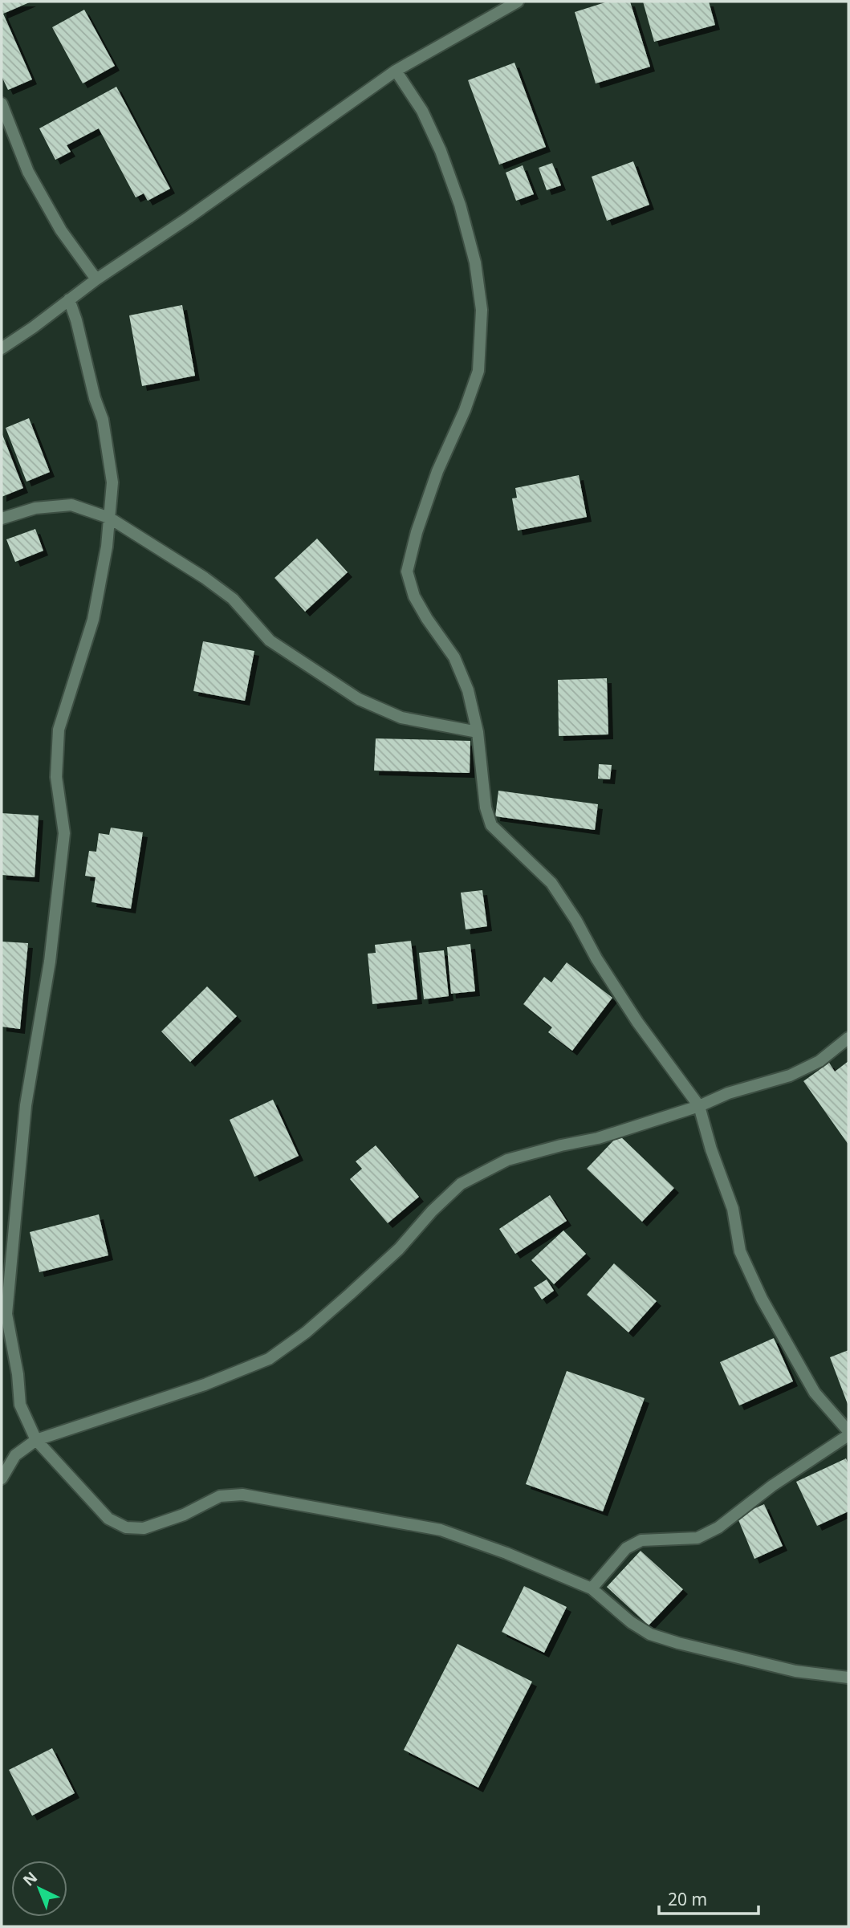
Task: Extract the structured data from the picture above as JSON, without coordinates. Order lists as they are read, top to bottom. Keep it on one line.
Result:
{"scale_bar":"20 m","north":"top left"}
